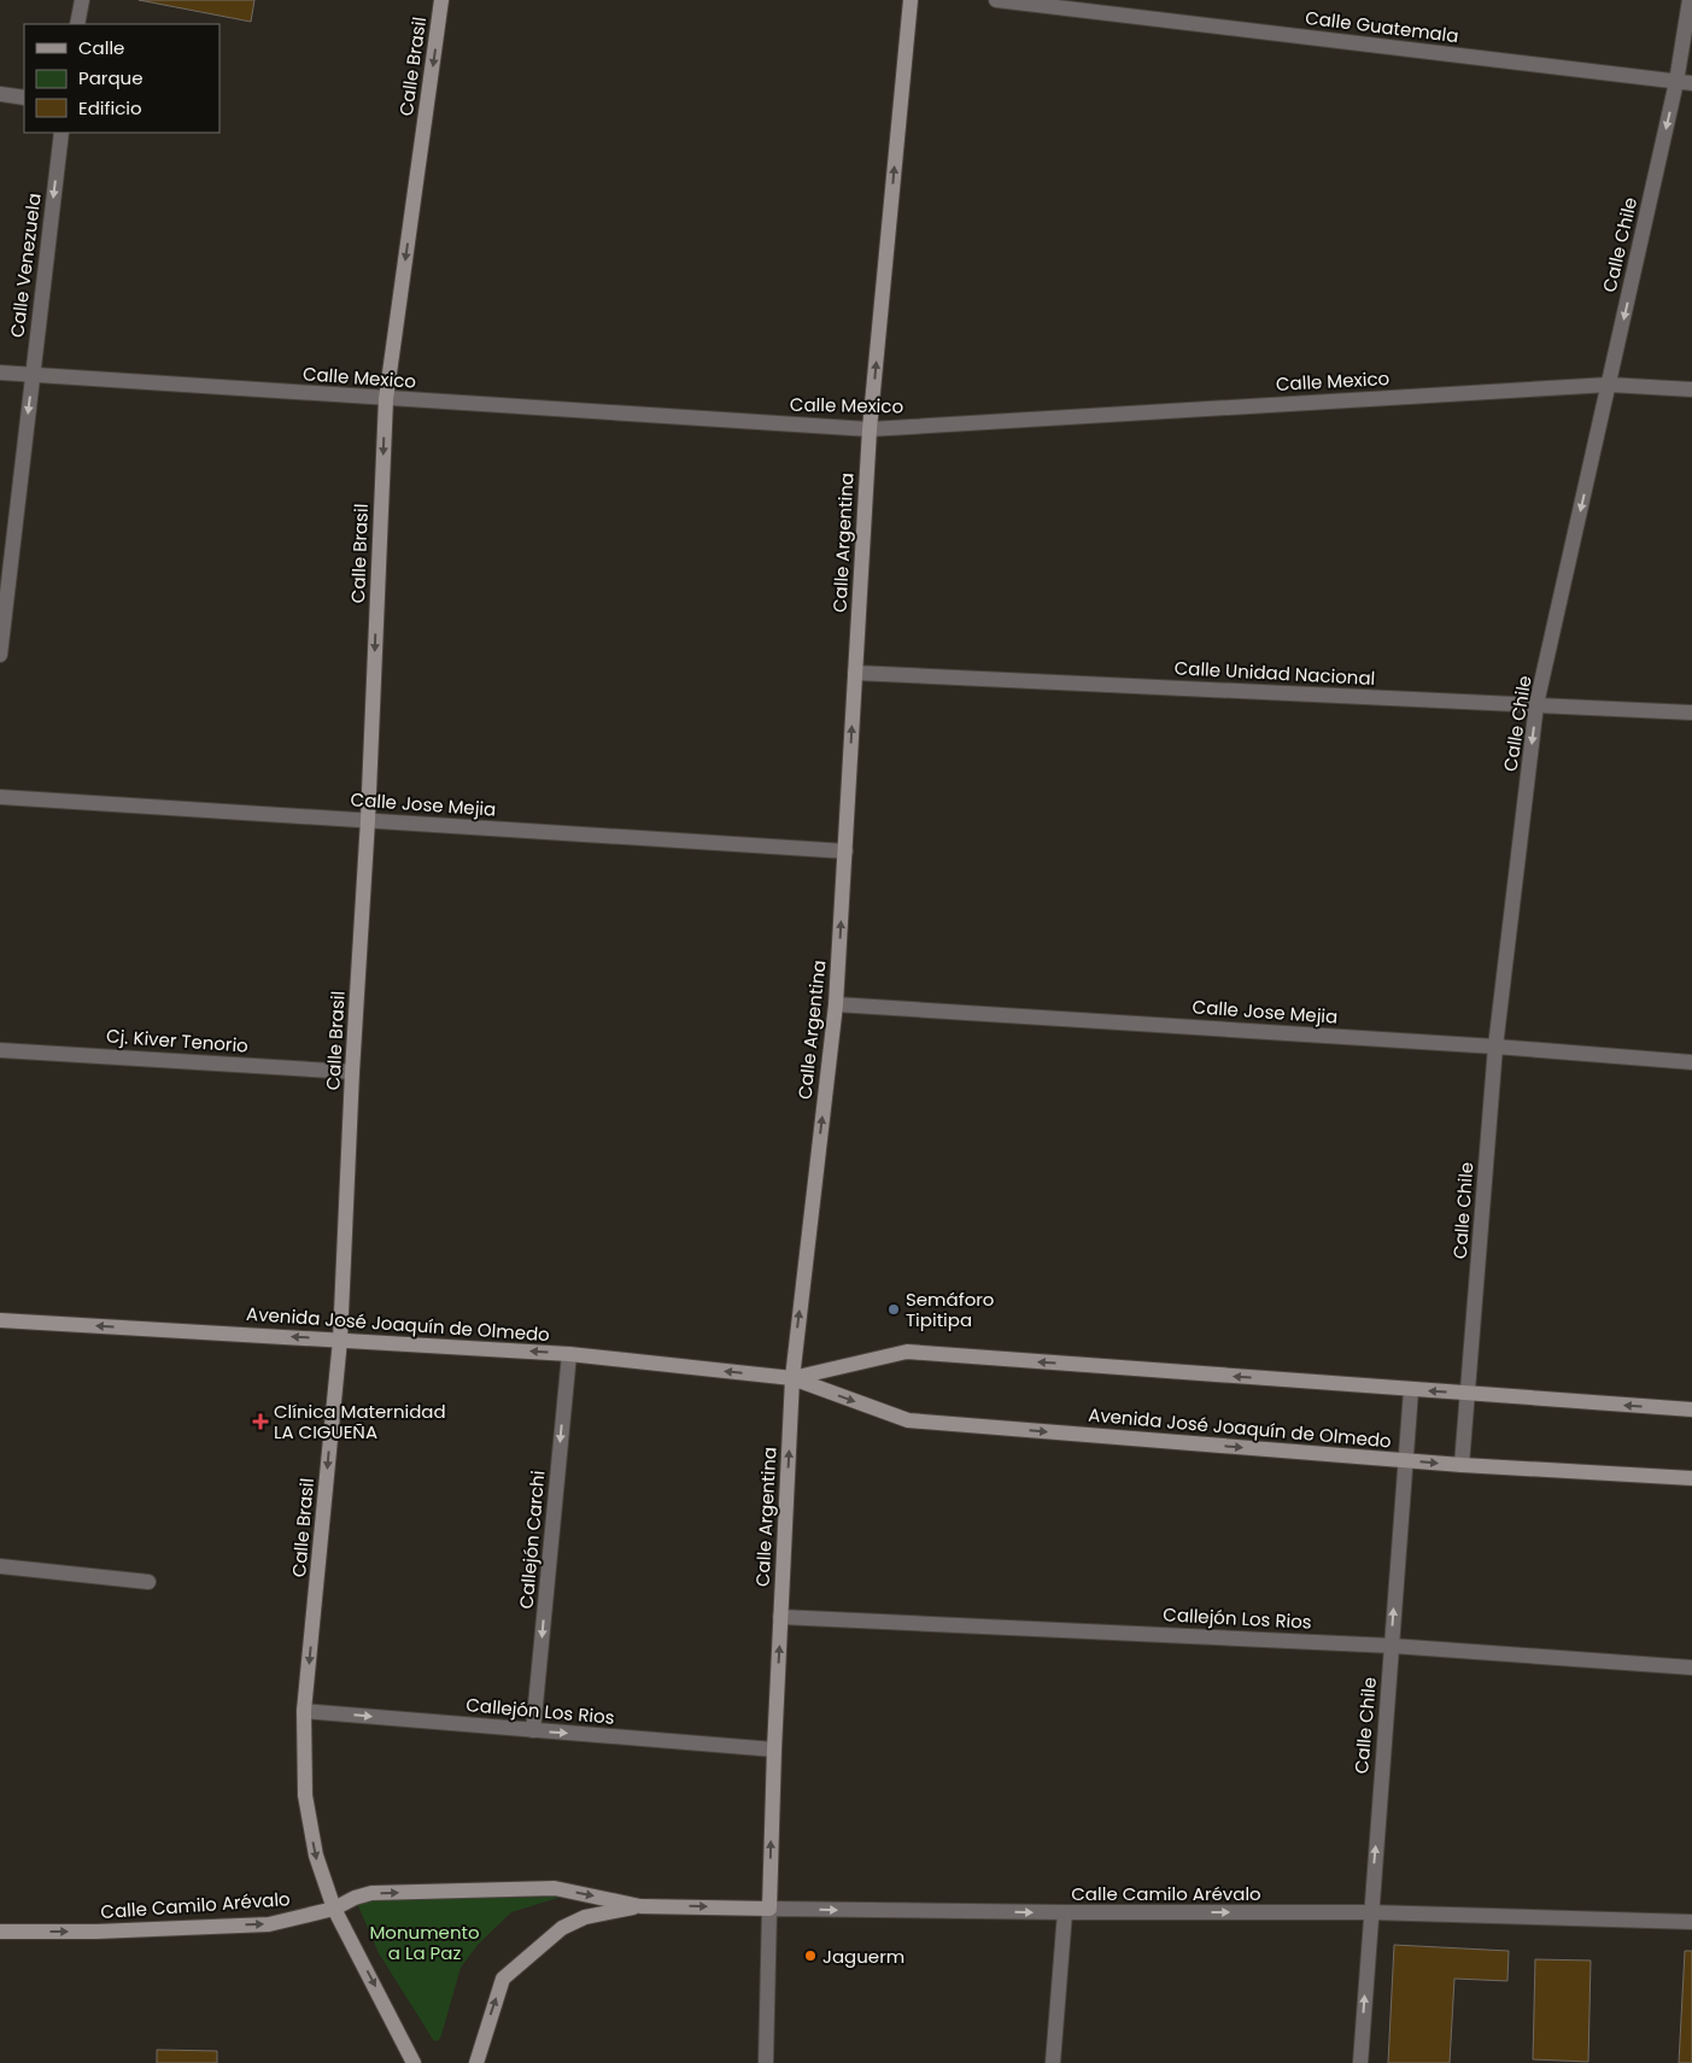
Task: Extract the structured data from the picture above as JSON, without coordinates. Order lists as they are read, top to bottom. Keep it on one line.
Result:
{"streets":{"main road":["Calle Brasil","Calle Argentina","Avenida José Joaquín de Olmedo","Calle Camilo Arévalo"],"street":["Calle Guatemala","Calle Chile","Calle Venezuela","Calle Mexico","Calle Unidad Nacional","Calle Jose Mejia","Cj. Kiver Tenorio","Callejón Carchi","Callejón Los Rios"]},"crossings":[["Calle Guatemala","Calle Chile"],["Calle Brasil","Calle Mexico"],["Calle Brasil","Calle Jose Mejia"],["Calle Brasil","Cj. Kiver Tenorio"],["Calle Brasil","Avenida José Joaquín de Olmedo"],["Calle Brasil","Callejón Los Rios"],["Calle Brasil","Calle Camilo Arévalo"],["Calle Chile","Calle Mexico"],["Calle Chile","Calle Unidad Nacional"],["Calle Chile","Calle Jose Mejia"],["Calle Chile","Avenida José Joaquín de Olmedo"],["Calle Chile","Callejón Los Rios"],["Calle Chile","Calle Camilo Arévalo"],["Calle Venezuela","Calle Mexico"],["Calle Mexico","Calle Argentina"],["Calle Argentina","Calle Unidad Nacional"],["Calle Argentina","Calle Jose Mejia"],["Calle Argentina","Avenida José Joaquín de Olmedo"],["Calle Argentina","Callejón Los Rios"],["Calle Argentina","Calle Camilo Arévalo"],["Avenida José Joaquín de Olmedo","Callejón Carchi"],["Callejón Carchi","Callejón Los Rios"]],"one_way":["Calle Brasil","Calle Venezuela","Calle Argentina","Callejón Carchi","Calle Camilo Arévalo"],"parks":["Monumento a La Paz"],"places":{"other":["Semáforo Tipitipa","Jaguerm"],"health":["Clínica Maternidad LA CIGUEÑA"]},"legend":["Calle","Parque","Edificio"]}
